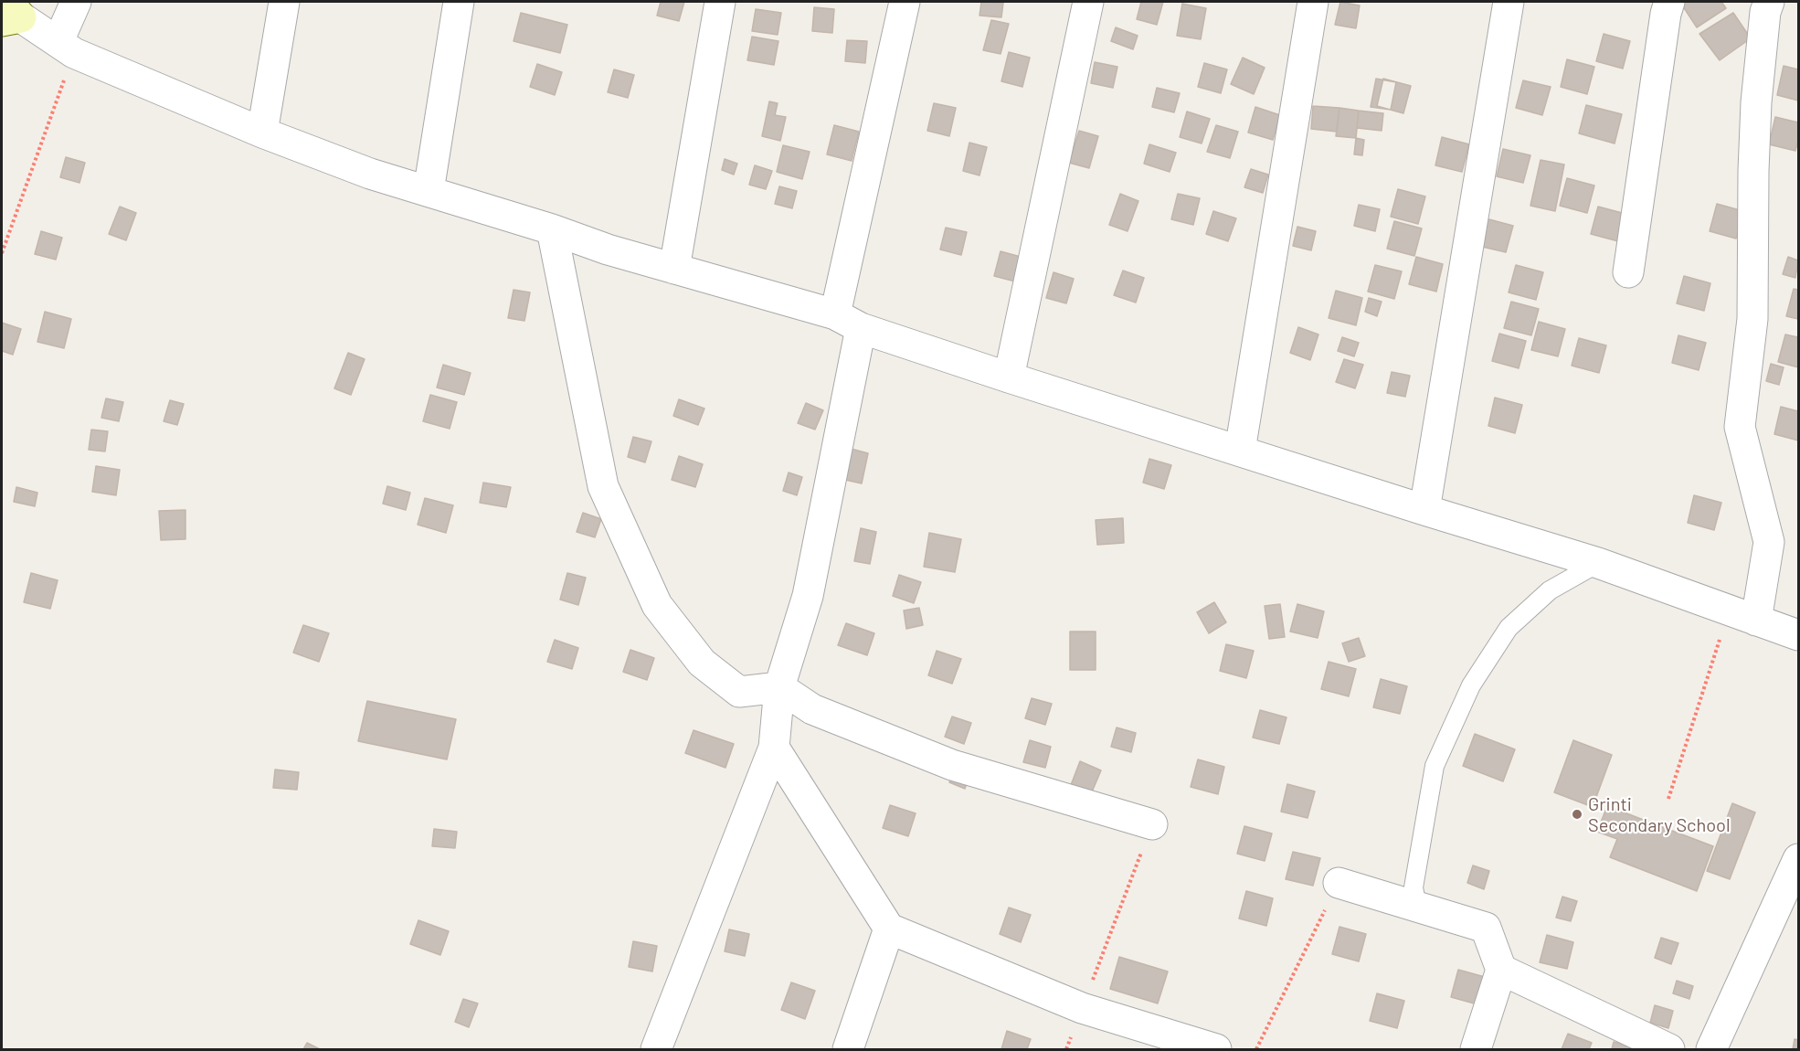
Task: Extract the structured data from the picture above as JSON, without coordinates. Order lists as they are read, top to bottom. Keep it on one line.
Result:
{"places":["Grinti Secondary School"]}
